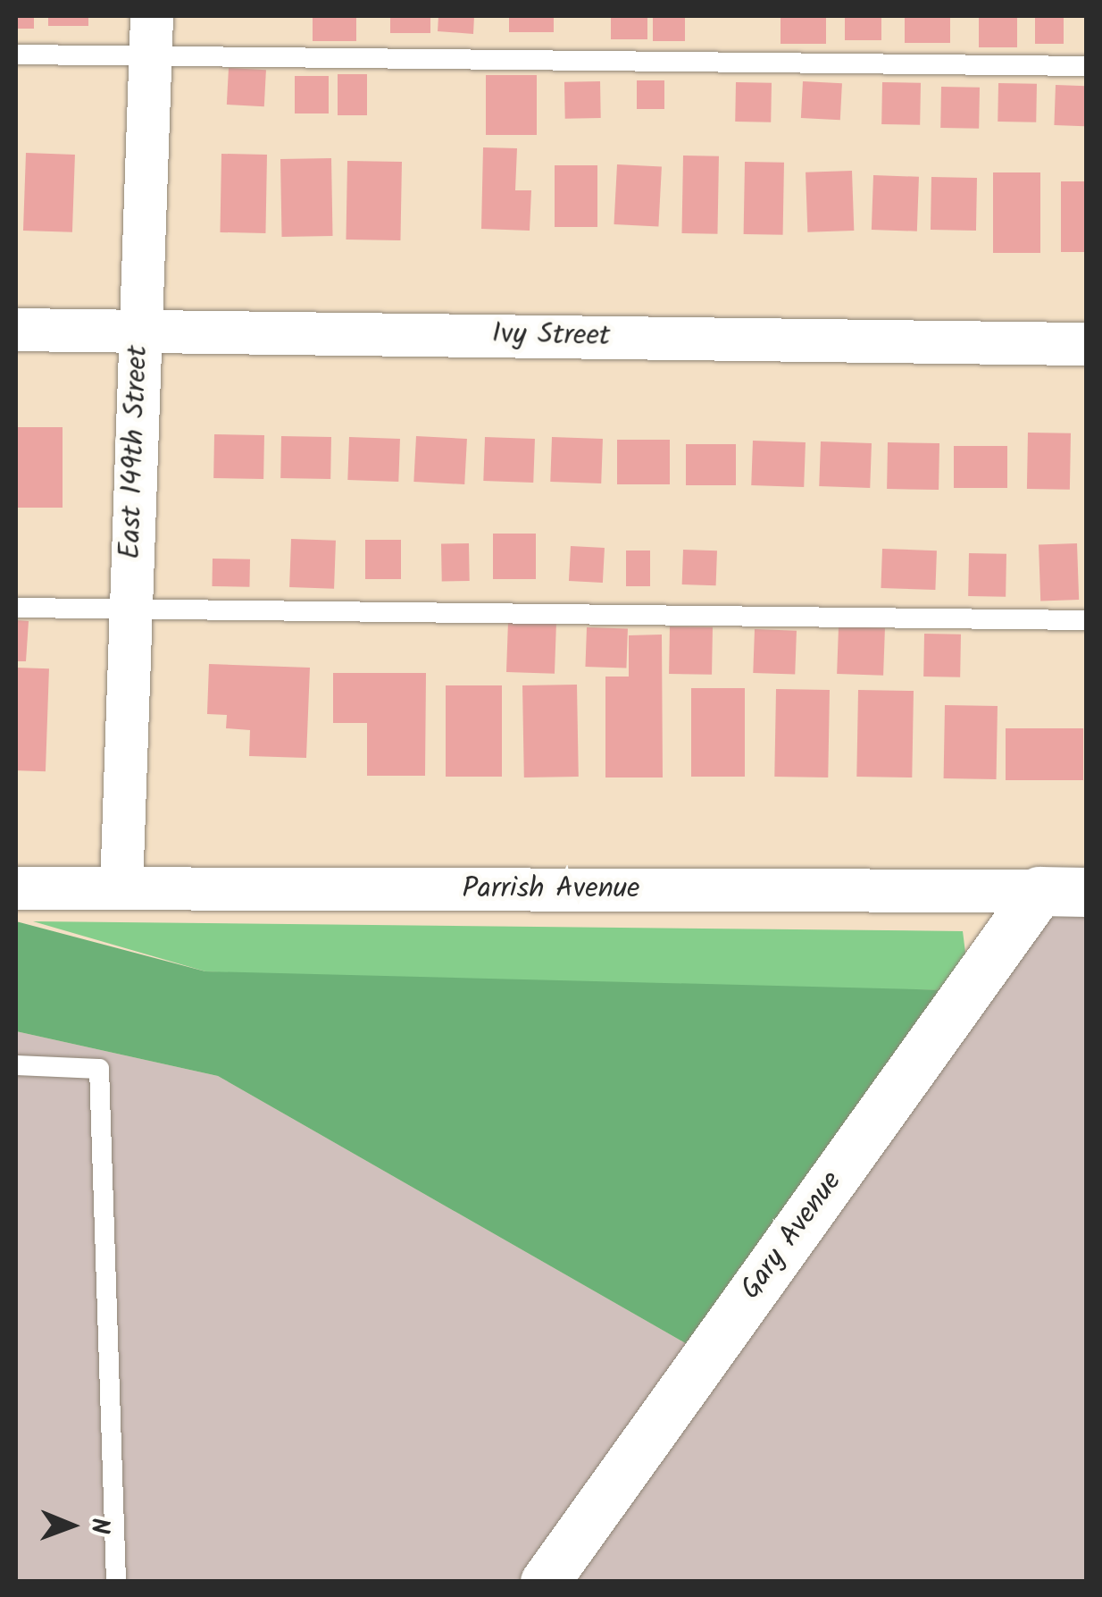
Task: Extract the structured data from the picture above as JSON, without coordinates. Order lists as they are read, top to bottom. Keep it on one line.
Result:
{"streets":{"street":["Ivy Street","East 149th Street","Parrish Avenue","Gary Avenue"]},"crossings":[["Ivy Street","East 149th Street"],["East 149th Street","Parrish Avenue"],["Parrish Avenue","Gary Avenue"]],"north":"right"}
